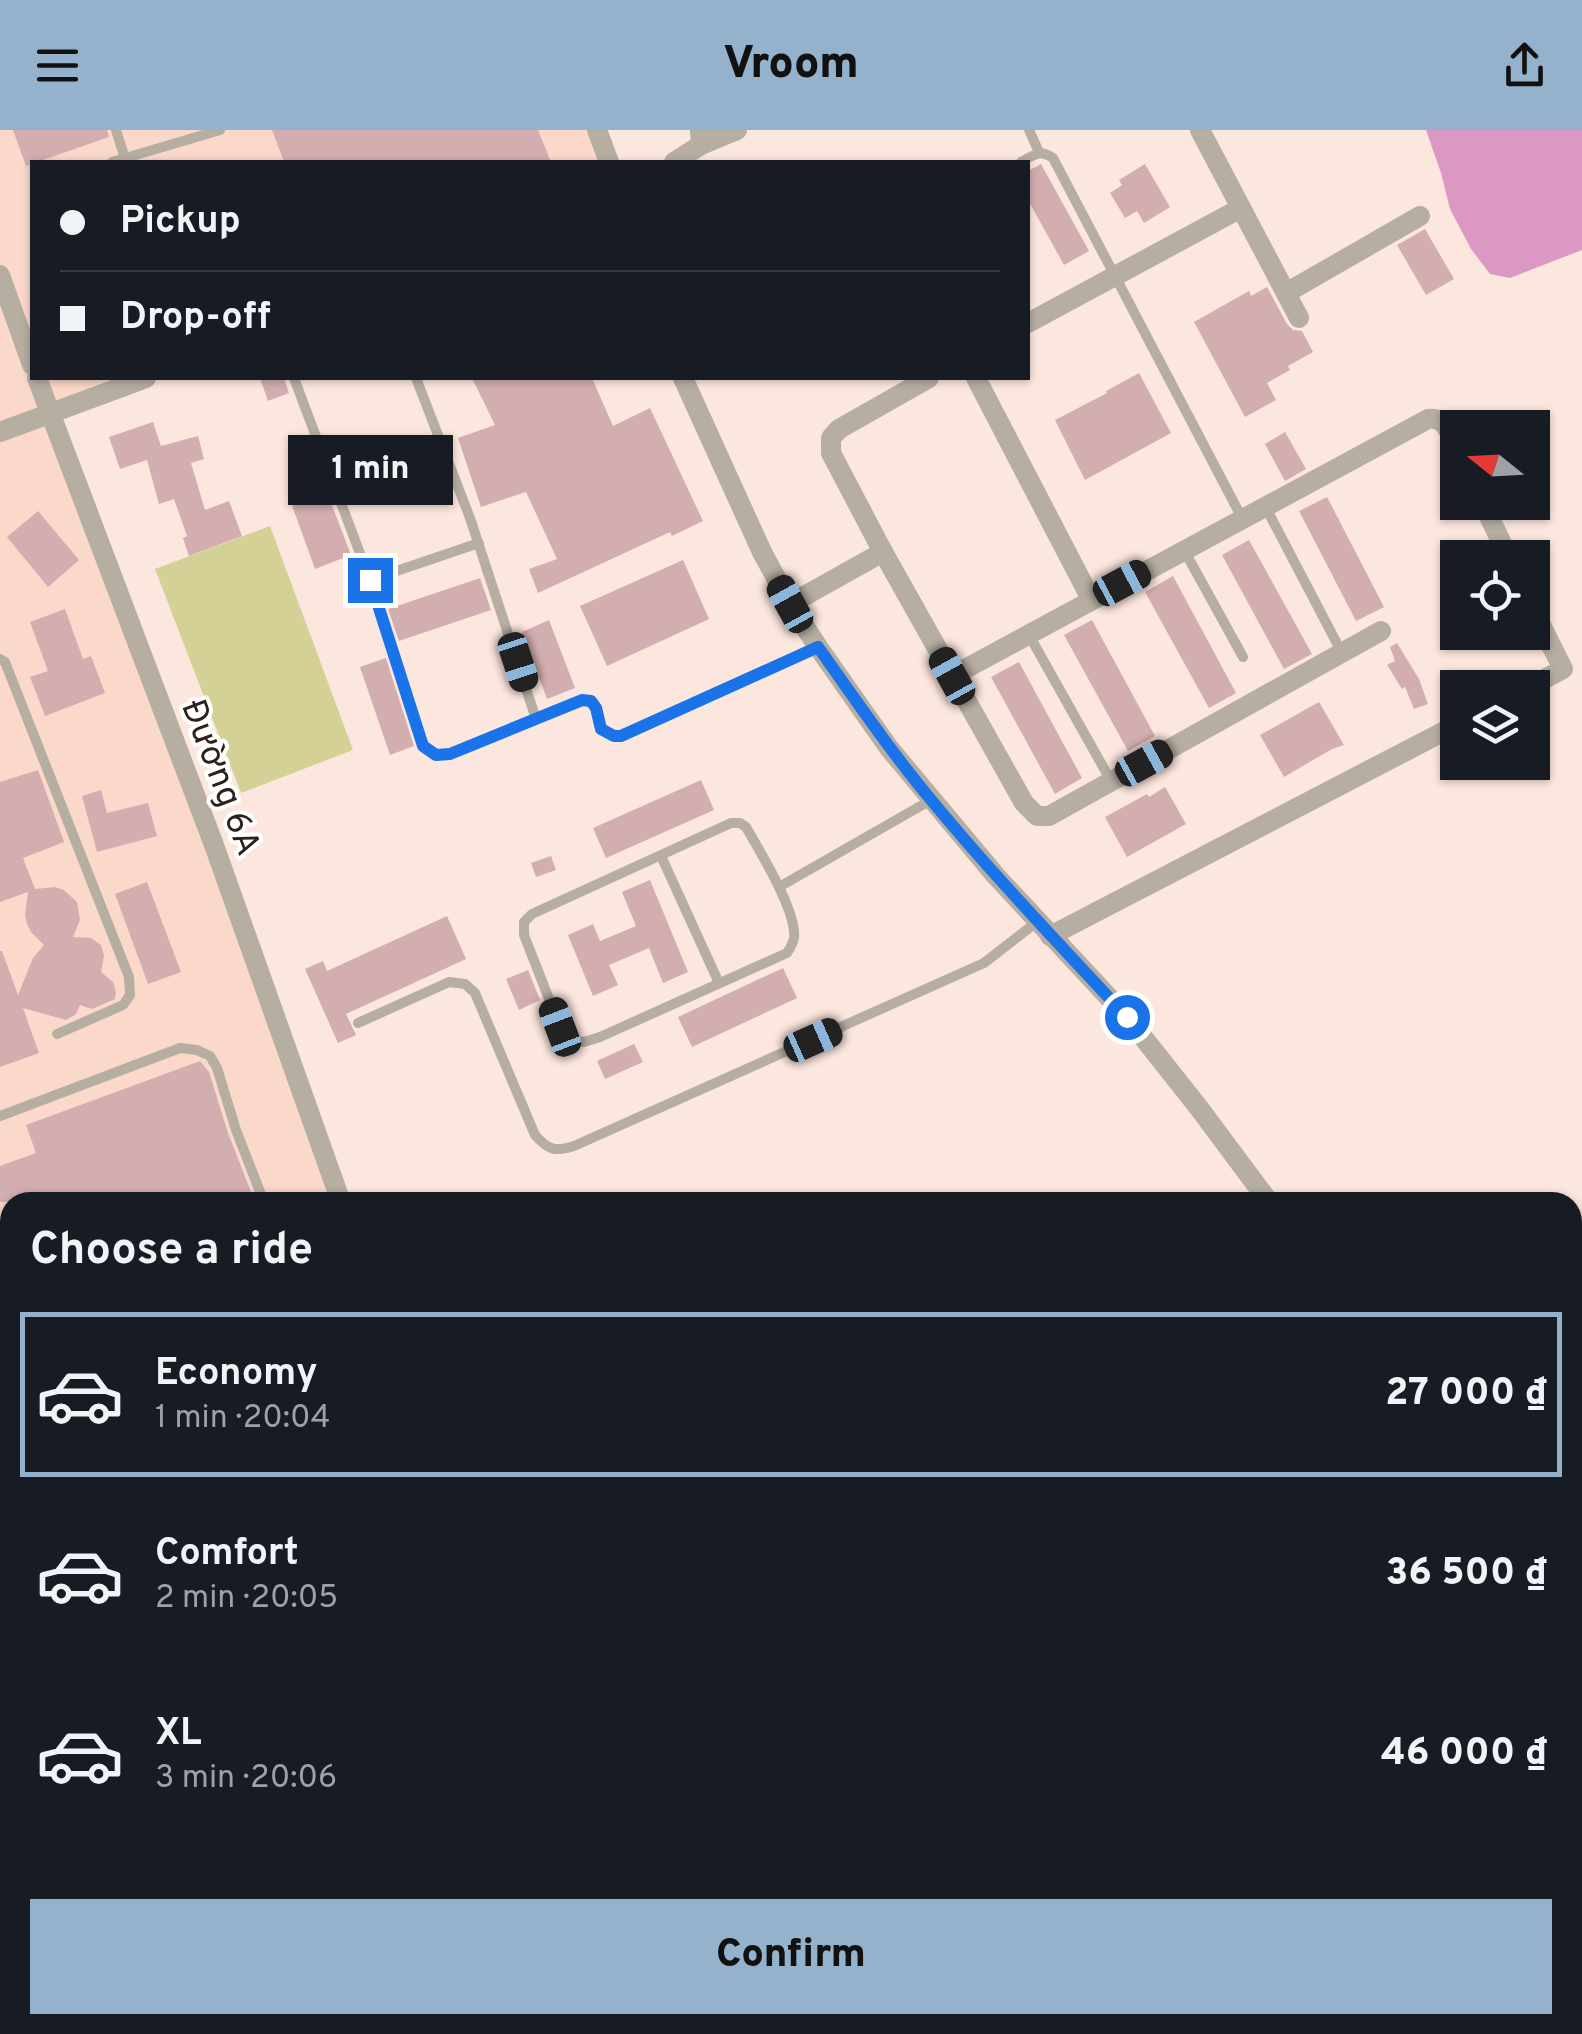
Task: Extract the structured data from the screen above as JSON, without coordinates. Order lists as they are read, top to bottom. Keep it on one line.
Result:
{"streets":{"street":["Đường 6A"]},"north":"left","page":{"header":"Vroom","banner":["Pickup","Drop-off"],"bubble":"1 min","heading":"Choose a ride","list":[{"name":"Economy","note":"1 min · 20:04","value":"27 000 ₫"},{"name":"Comfort","note":"2 min · 20:05","value":"36 500 ₫"},{"name":"XL","note":"3 min · 20:06","value":"46 000 ₫"}],"buttons":"Confirm"}}
